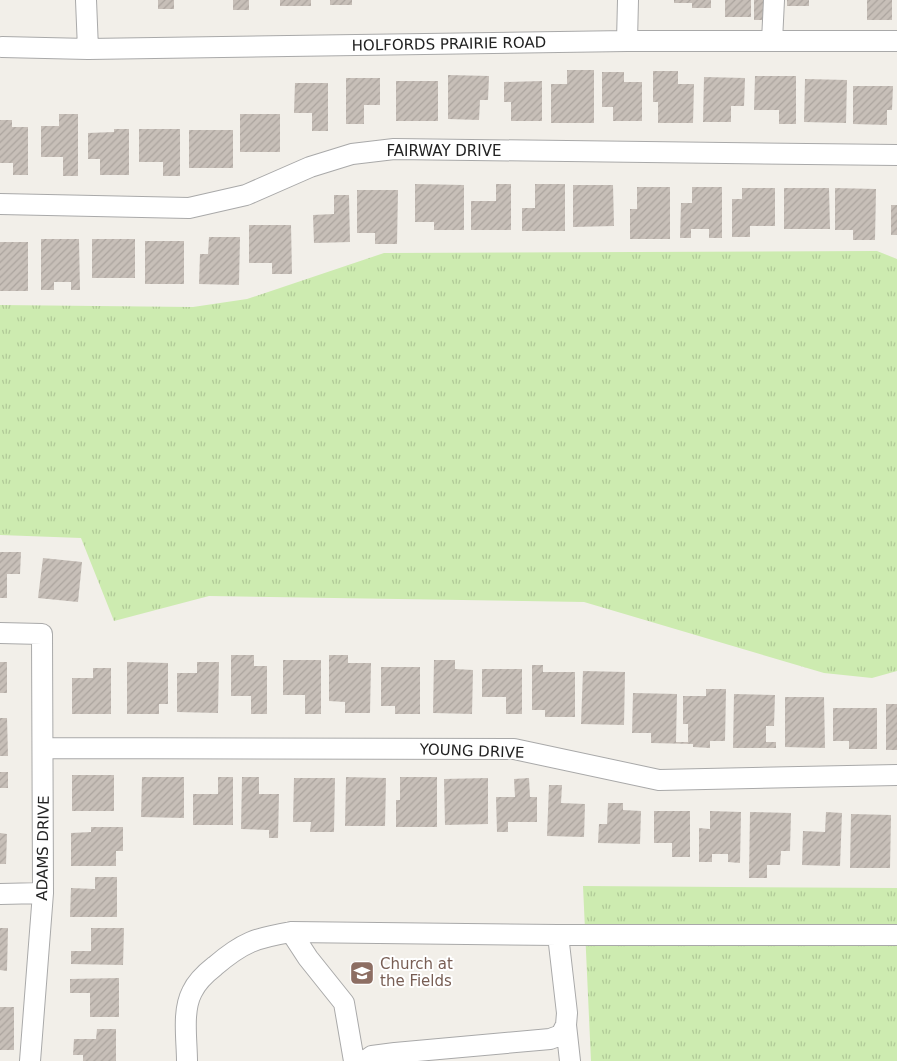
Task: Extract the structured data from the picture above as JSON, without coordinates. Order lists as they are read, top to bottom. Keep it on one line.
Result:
{"streets":{"street":["HOLFORDS PRAIRIE ROAD","FAIRWAY DRIVE","YOUNG DRIVE","ADAMS DRIVE"]},"crossings":[["YOUNG DRIVE","ADAMS DRIVE"]],"places":{"school or university":["Church at the Fields"]}}
